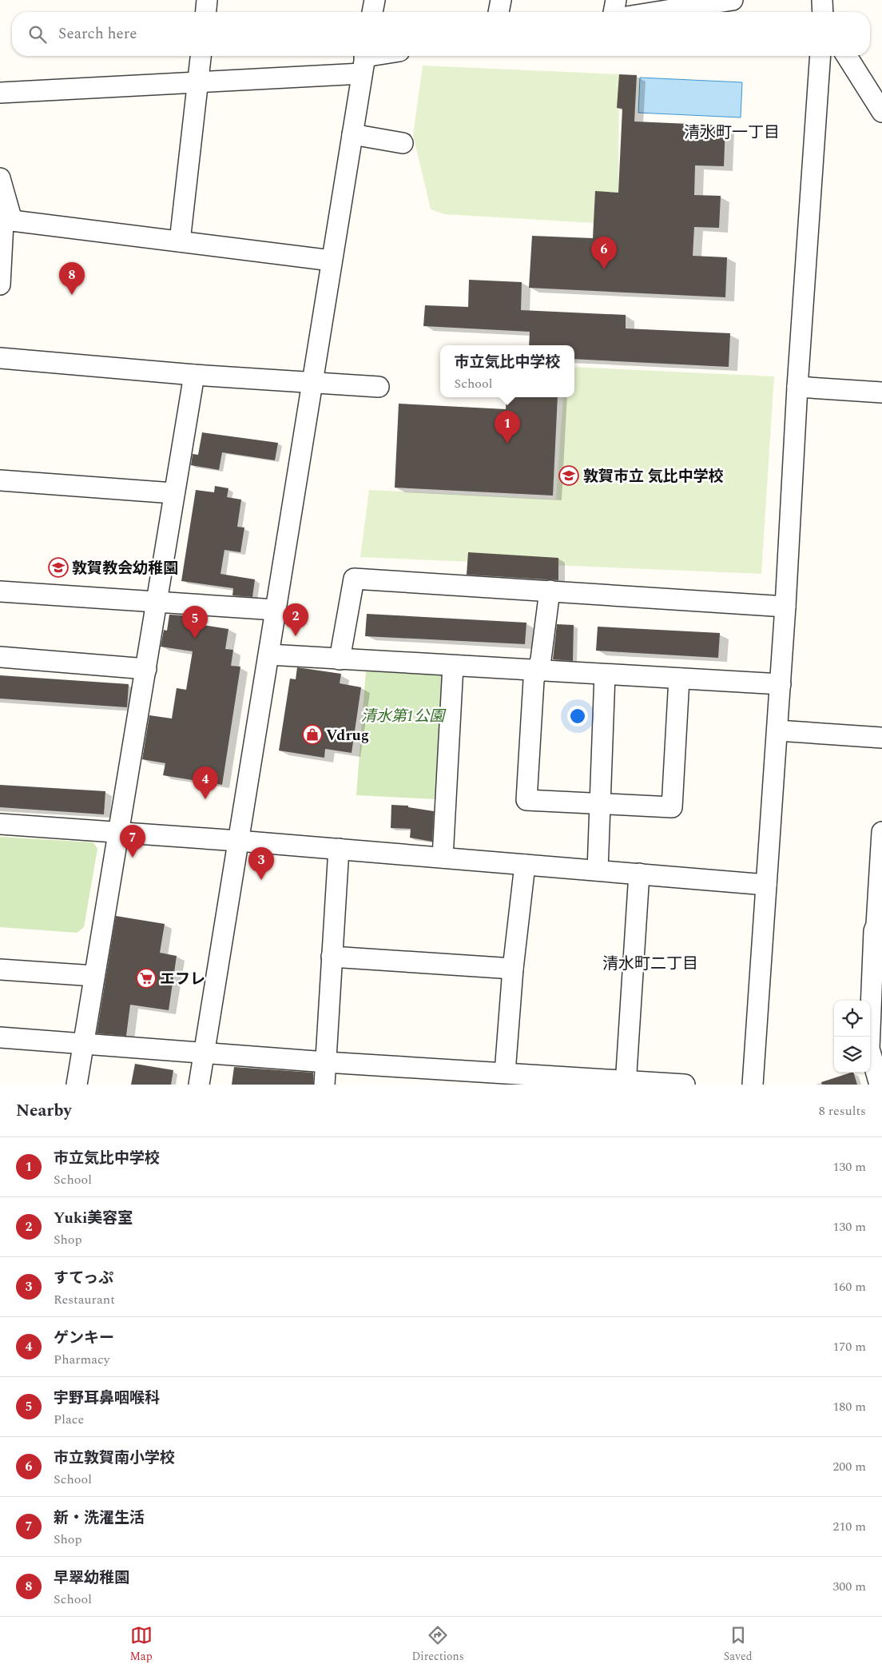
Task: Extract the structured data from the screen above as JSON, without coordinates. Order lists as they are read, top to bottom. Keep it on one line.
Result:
{"districts":["清水町一丁目","清水町二丁目"],"parks":["清水第1公園"],"places":{"school or university":["敦賀市立 気比中学校","敦賀教会幼稚園"],"shop":["Vdrug"],"supermarket":["エフレ"]},"page":{"search":"Search here","pins":["6","8","1","2","5","4","7","3"],"popup":["市立気比中学校","School"],"heading":["Nearby","8 results"],"list":[{"mark":"1","name":"市立気比中学校","note":"School","value":"130 m"},{"mark":"2","name":"Yuki美容室","note":"Shop","value":"130 m"},{"mark":"3","name":"すてっぷ","note":"Restaurant","value":"160 m"},{"mark":"4","name":"ゲンキー","note":"Pharmacy","value":"170 m"},{"mark":"5","name":"宇野耳鼻咽喉科","note":"Place","value":"180 m"},{"mark":"6","name":"市立敦賀南小学校","note":"School","value":"200 m"},{"mark":"7","name":"新・洗濯生活","note":"Shop","value":"210 m"},{"mark":"8","name":"早翠幼稚園","note":"School","value":"300 m"}],"nav":["Map","Directions","Saved"]}}
